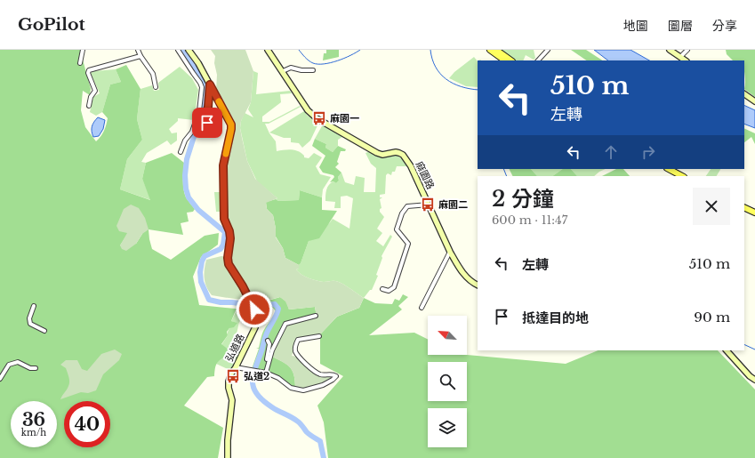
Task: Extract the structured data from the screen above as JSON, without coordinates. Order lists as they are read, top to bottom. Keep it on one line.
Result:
{"streets":{"street":["麻園路","弘道路"]},"places":{"bus stop":["麻園一","麻園二","弘道2"]},"north":"top left","page":{"header":"GoPilot","nav":["地圖","圖層","分享"],"turn":["510 m","左轉"],"heading":["2 分鐘","600 m · 11:47"],"list":[{"name":"左轉","value":"510 m"},{"name":"抵達目的地","value":"90 m"}],"speed":"36 km/h","limit":"40"}}
